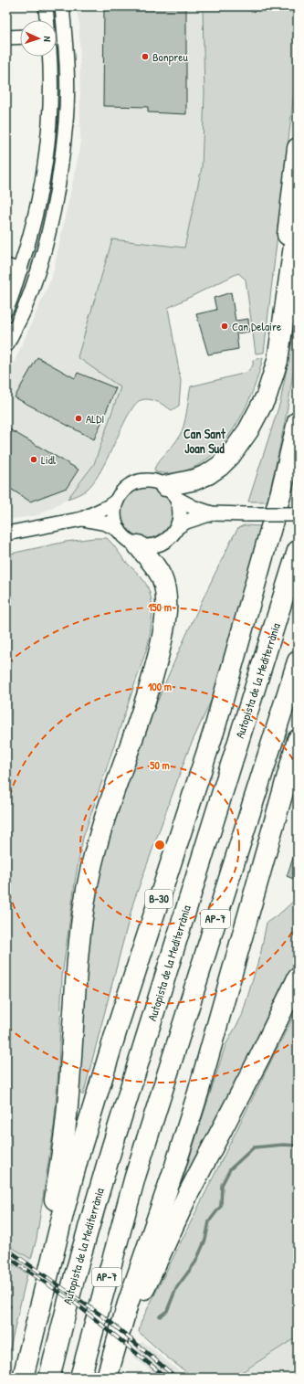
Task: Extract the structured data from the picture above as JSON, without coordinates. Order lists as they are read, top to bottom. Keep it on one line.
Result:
{"streets":{"highway":["Autopista de la Mediterrània","B-30","AP-7"]},"districts":["Can Sant Joan Sud"],"places":["Bonpreu","Can Delaire","ALDI","Lidl"],"north":"right","rings":["150 m","100 m","50 m"]}
